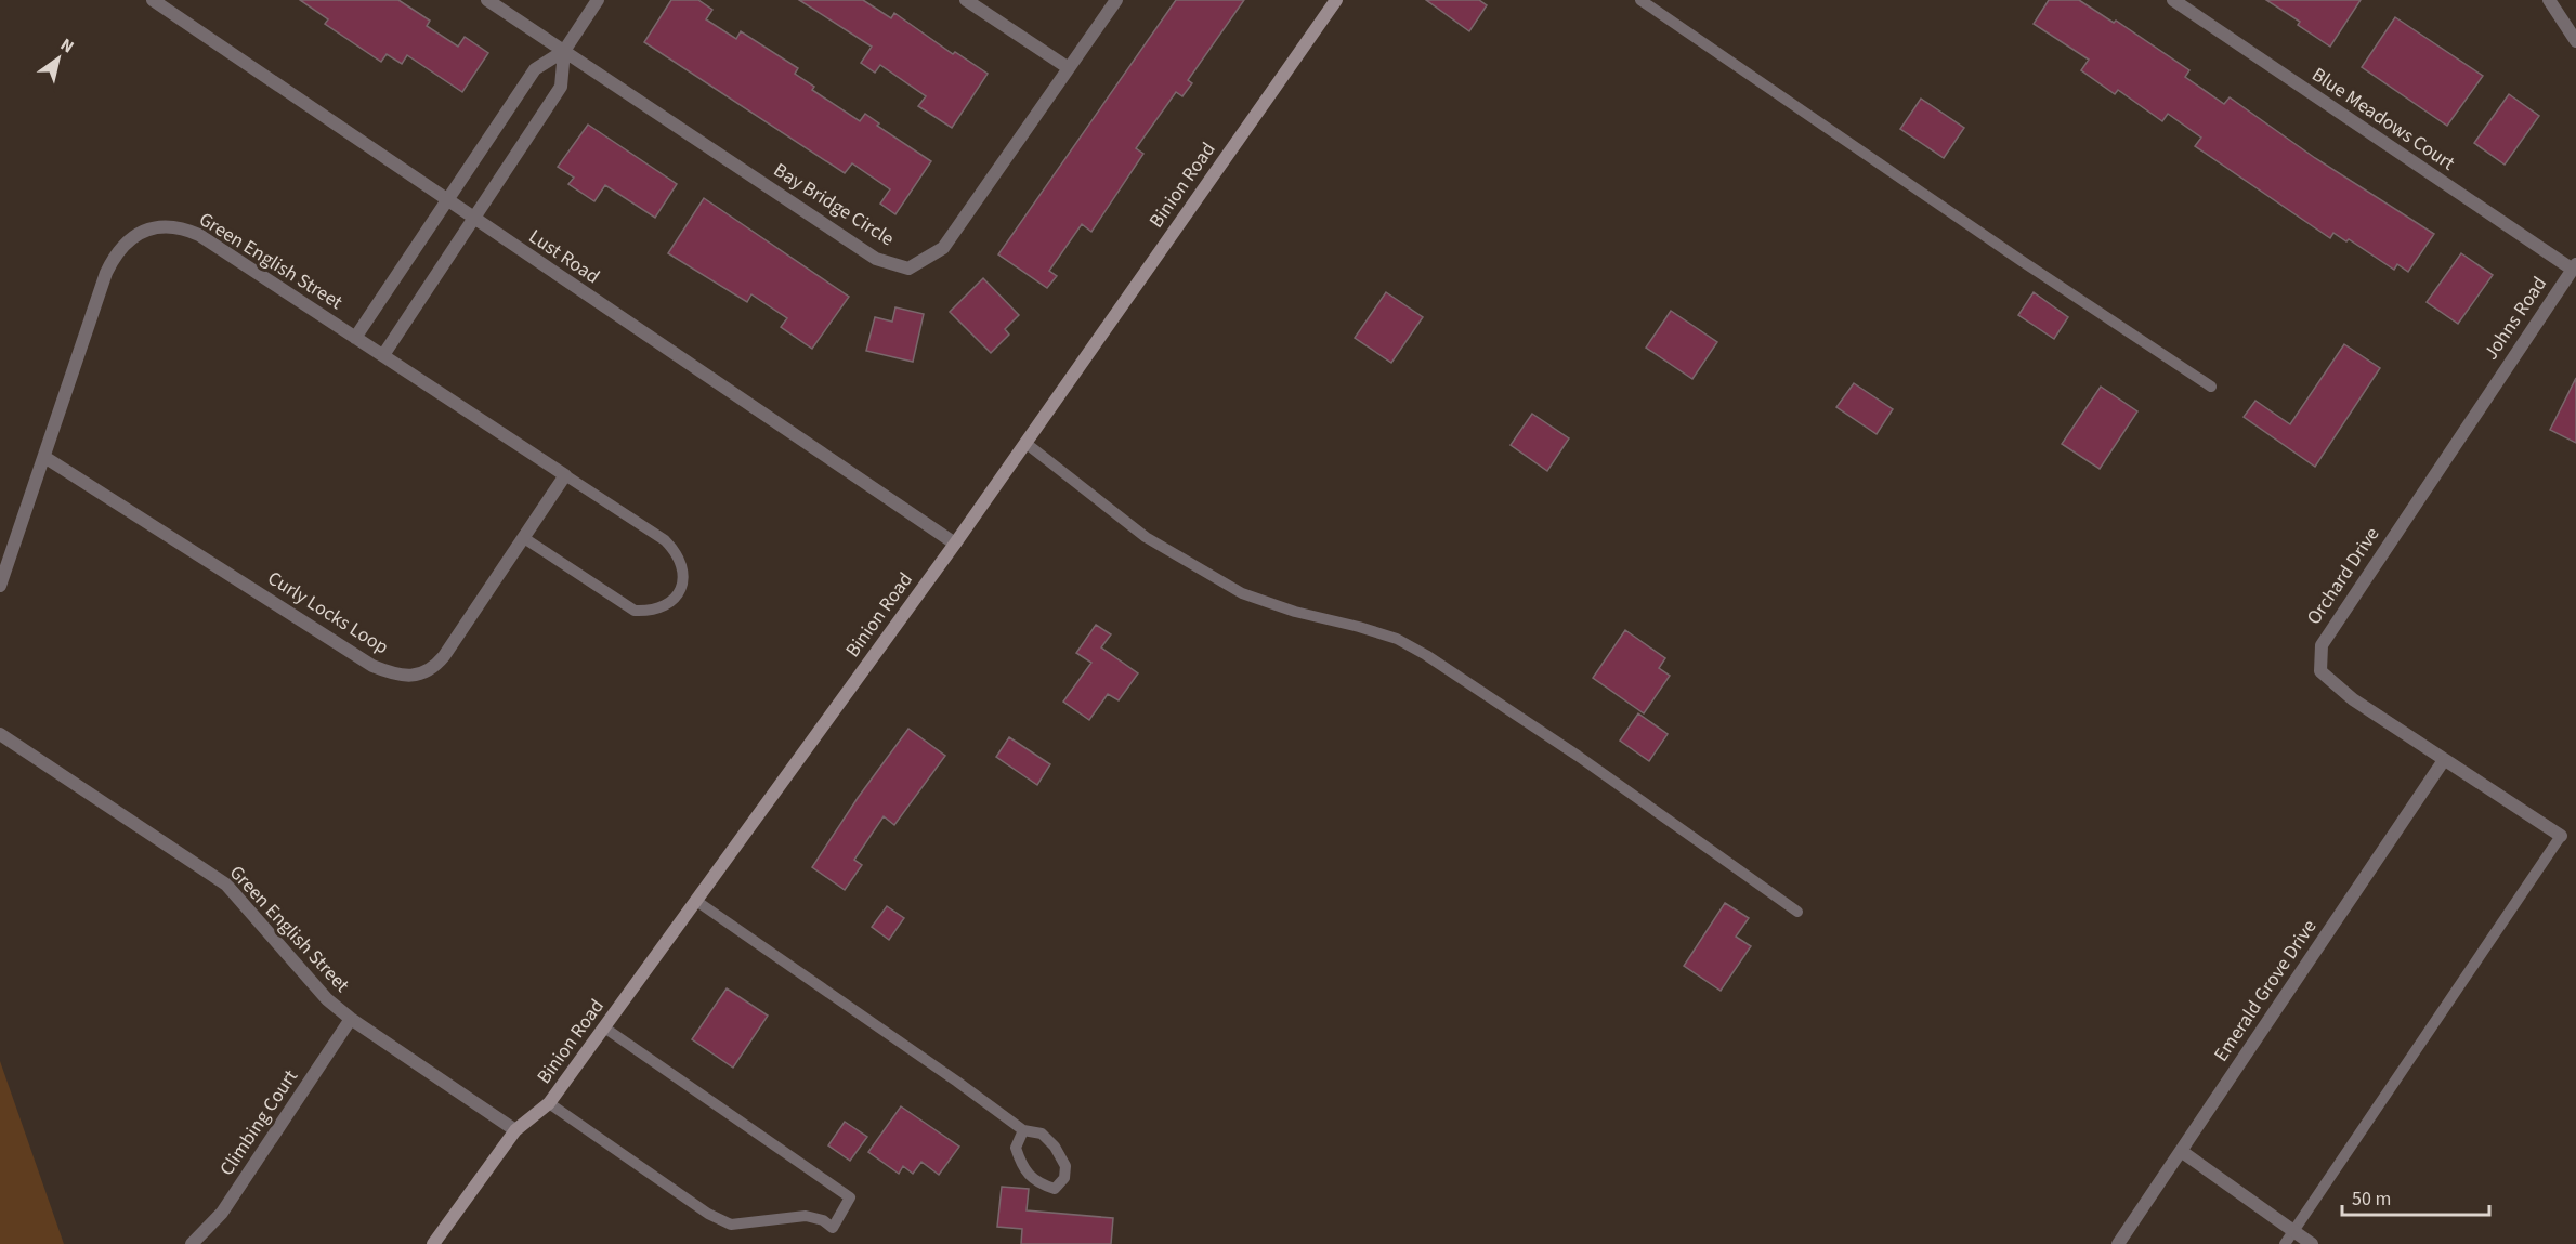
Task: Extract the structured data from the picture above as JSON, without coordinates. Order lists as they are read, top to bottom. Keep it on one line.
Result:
{"streets":{"main road":["Binion Road"],"street":["Blue Meadows Court","Bay Bridge Circle","Lust Road","Green English Street","Johns Road","Orchard Drive","Curly Locks Loop","Emerald Grove Drive","Climbing Court"]},"crossings":[["Blue Meadows Court","Johns Road"],["Binion Road","Lust Road"],["Binion Road","Green English Street"],["Green English Street","Curly Locks Loop"],["Green English Street","Climbing Court"],["Johns Road","Orchard Drive"],["Orchard Drive","Emerald Grove Drive"]],"scale_bar":"50 m","north":"top right"}
